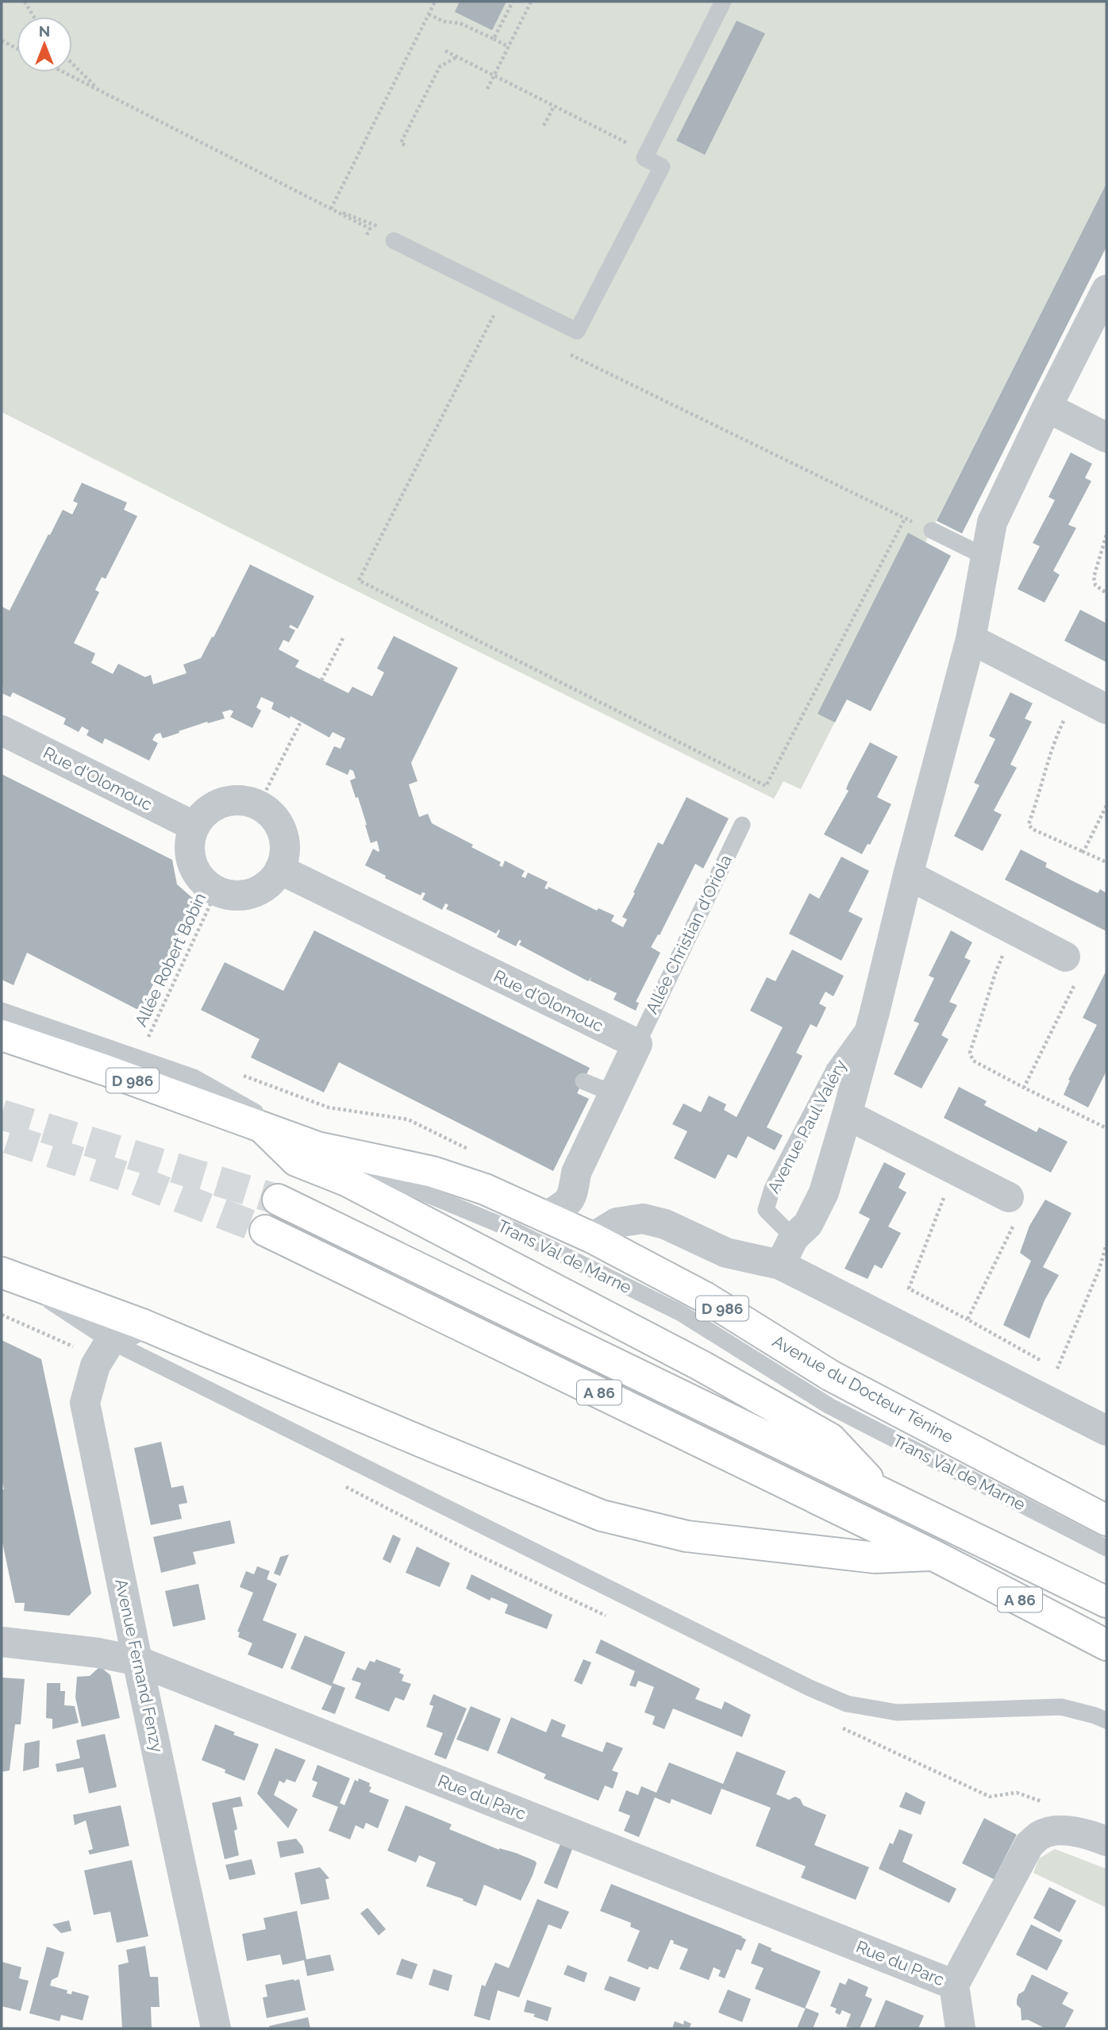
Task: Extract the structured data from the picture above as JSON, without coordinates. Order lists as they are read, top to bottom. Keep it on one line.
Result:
{"streets":{"main road":["D 986","Avenue du Docteur Ténine","A 86"],"street":["Rue d'Olomouc","Avenue Paul Valéry","Avenue Fernand Fenzy","Rue du Parc"],"lane":["Allée Christian d'Oriola","Trans Val de Marne"],"path":["Allée Robert Bobin"]},"crossings":[["Rue d'Olomouc","Allée Christian d'Oriola"],["Rue d'Olomouc","Allée Robert Bobin"],["Trans Val de Marne","Avenue du Docteur Ténine"],["Avenue Fernand Fenzy","Rue du Parc"]],"north":"top"}
